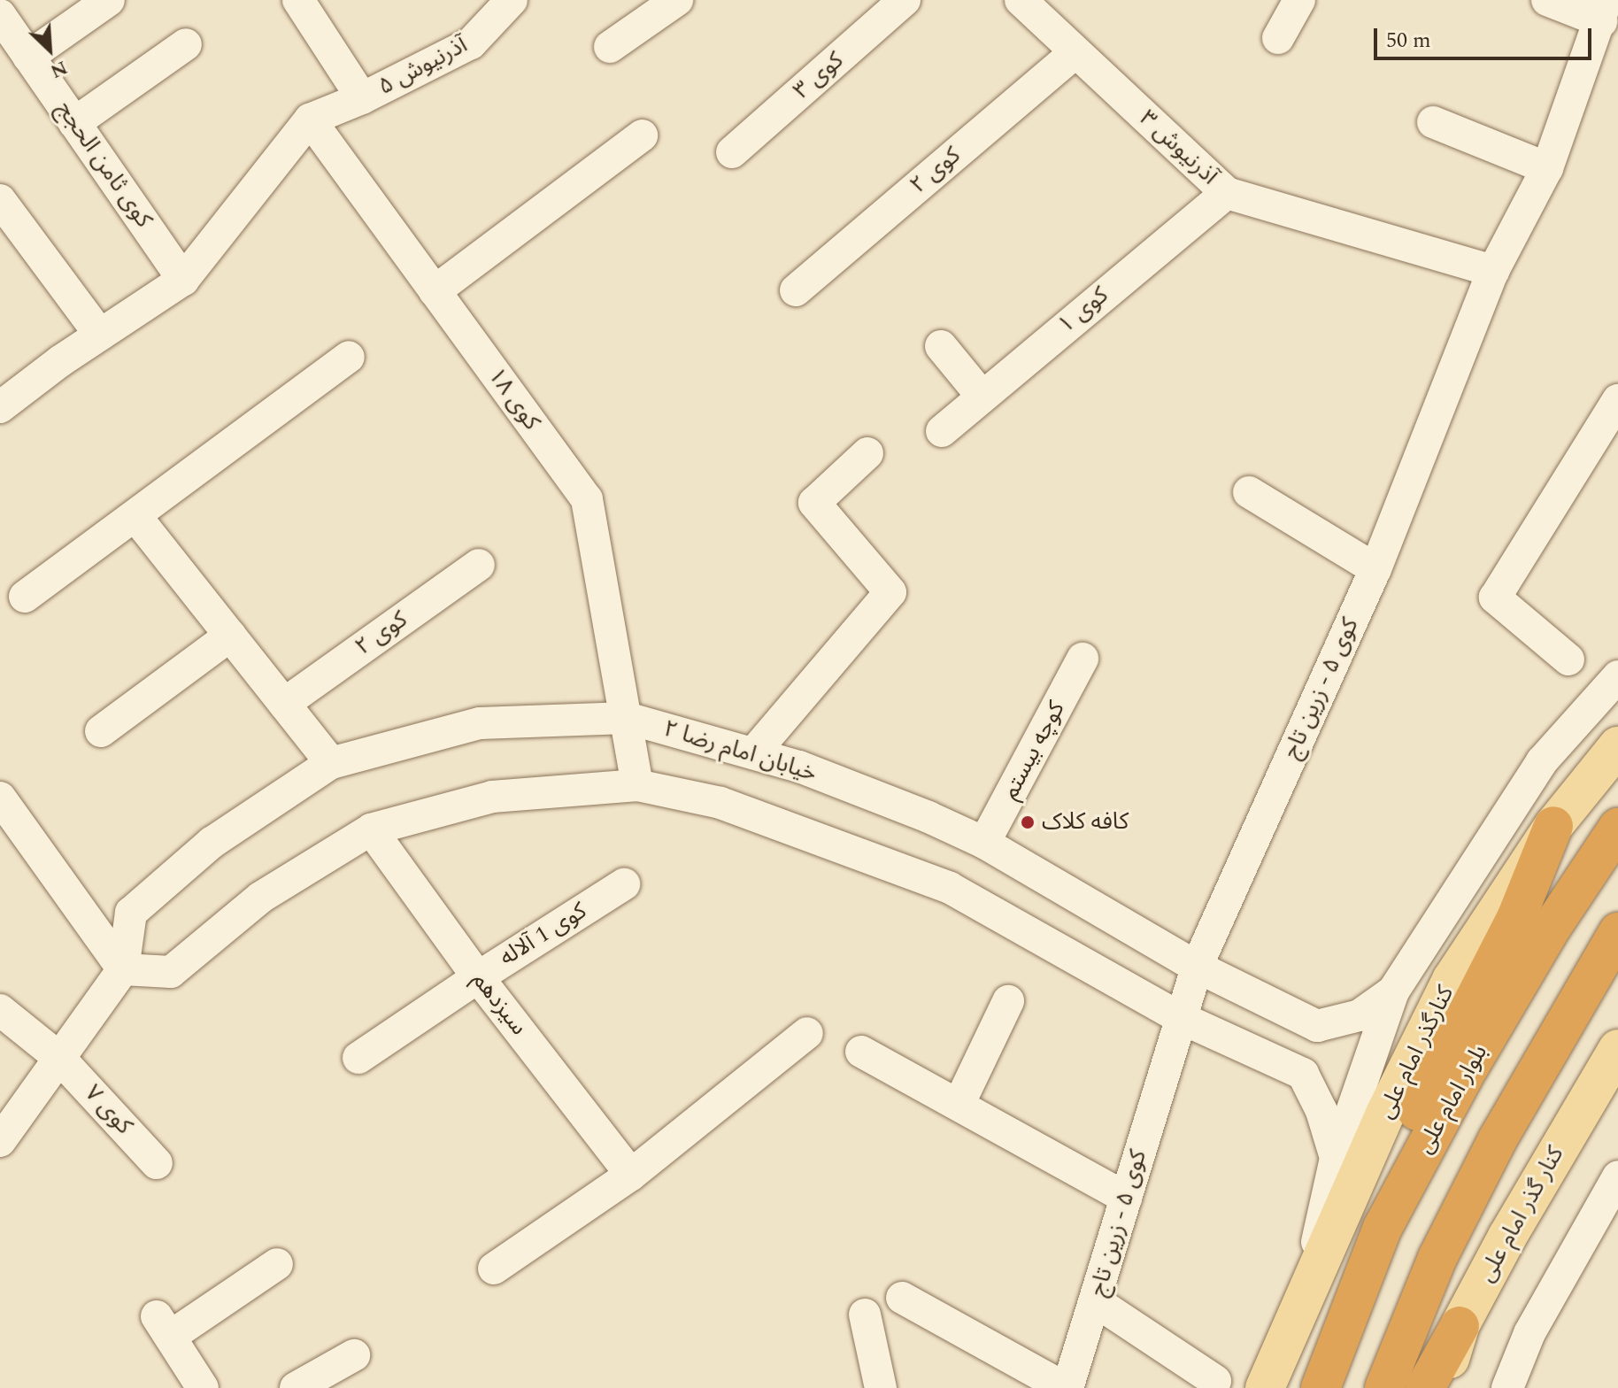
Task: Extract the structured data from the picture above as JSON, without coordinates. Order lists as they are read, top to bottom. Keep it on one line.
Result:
{"streets":{"highway":["بلوار امام علی"],"main road":["کنارگذر امام علی","کنار گذر امام علی"],"street":["آذرنیوش ۵","کوی ۳","آذرنیوش ۳","کوی ثامن الحجج","کوی ۲","کوی ۱","کوی ۱۸","کوی ۵ - زرین تاج","کوچه بیستم","خیابان امام رضا ۲","کوی 1 آلاله","سیزدهم","کوی ۷"]},"crossings":[["آذرنیوش ۵","کوی ۱۸"],["آذرنیوش ۳","کوی ۲"],["آذرنیوش ۳","کوی ۱"],["آذرنیوش ۳","کوی ۵ - زرین تاج"],["کوی ۱۸","خیابان امام رضا ۲"],["کوی ۵ - زرین تاج","خیابان امام رضا ۲"],["کوچه بیستم","خیابان امام رضا ۲"],["خیابان امام رضا ۲","کوی ۷"],["کوی 1 آلاله","سیزدهم"]],"places":["کافه کلاک"],"scale_bar":"50 m","north":"bottom right"}
